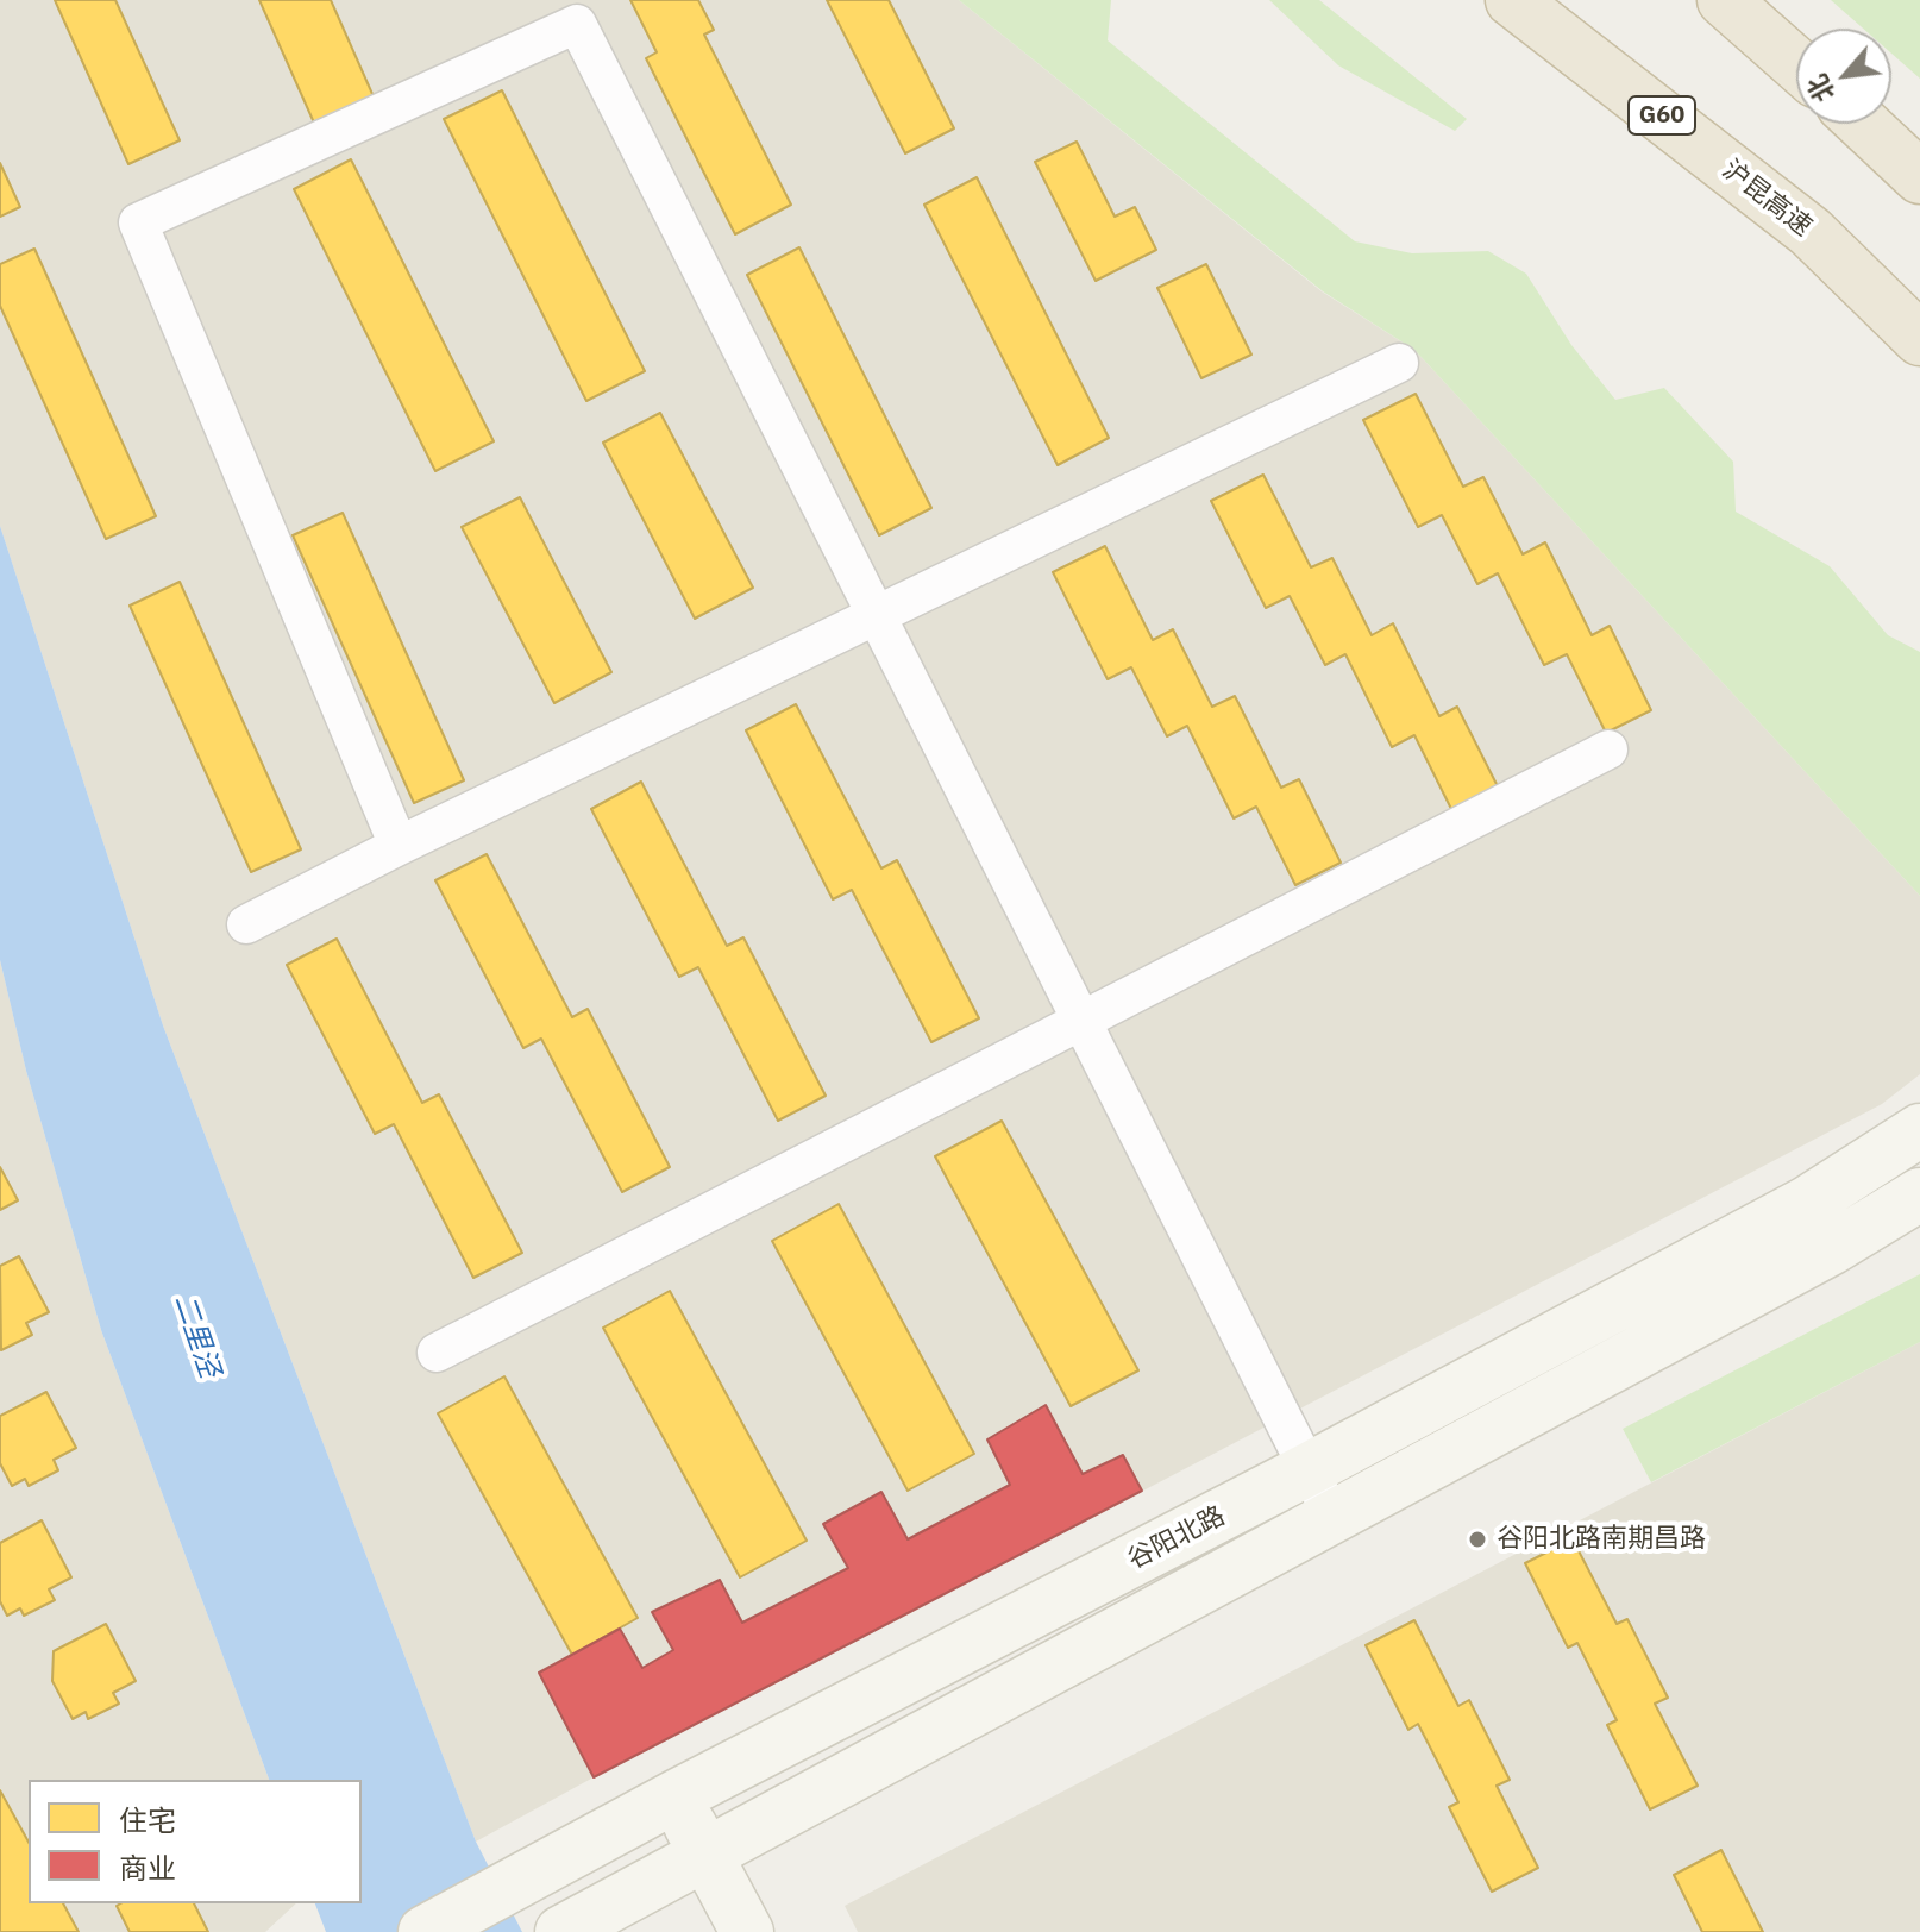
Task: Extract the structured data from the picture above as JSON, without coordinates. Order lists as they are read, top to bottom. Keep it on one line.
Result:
{"streets":{"highway":["G60","沪昆高速"],"main road":["谷阳北路"]},"water":["二里泾"],"places":["谷阳北路南期昌路"],"legend":["住宅","商业"],"north":"bottom left"}
